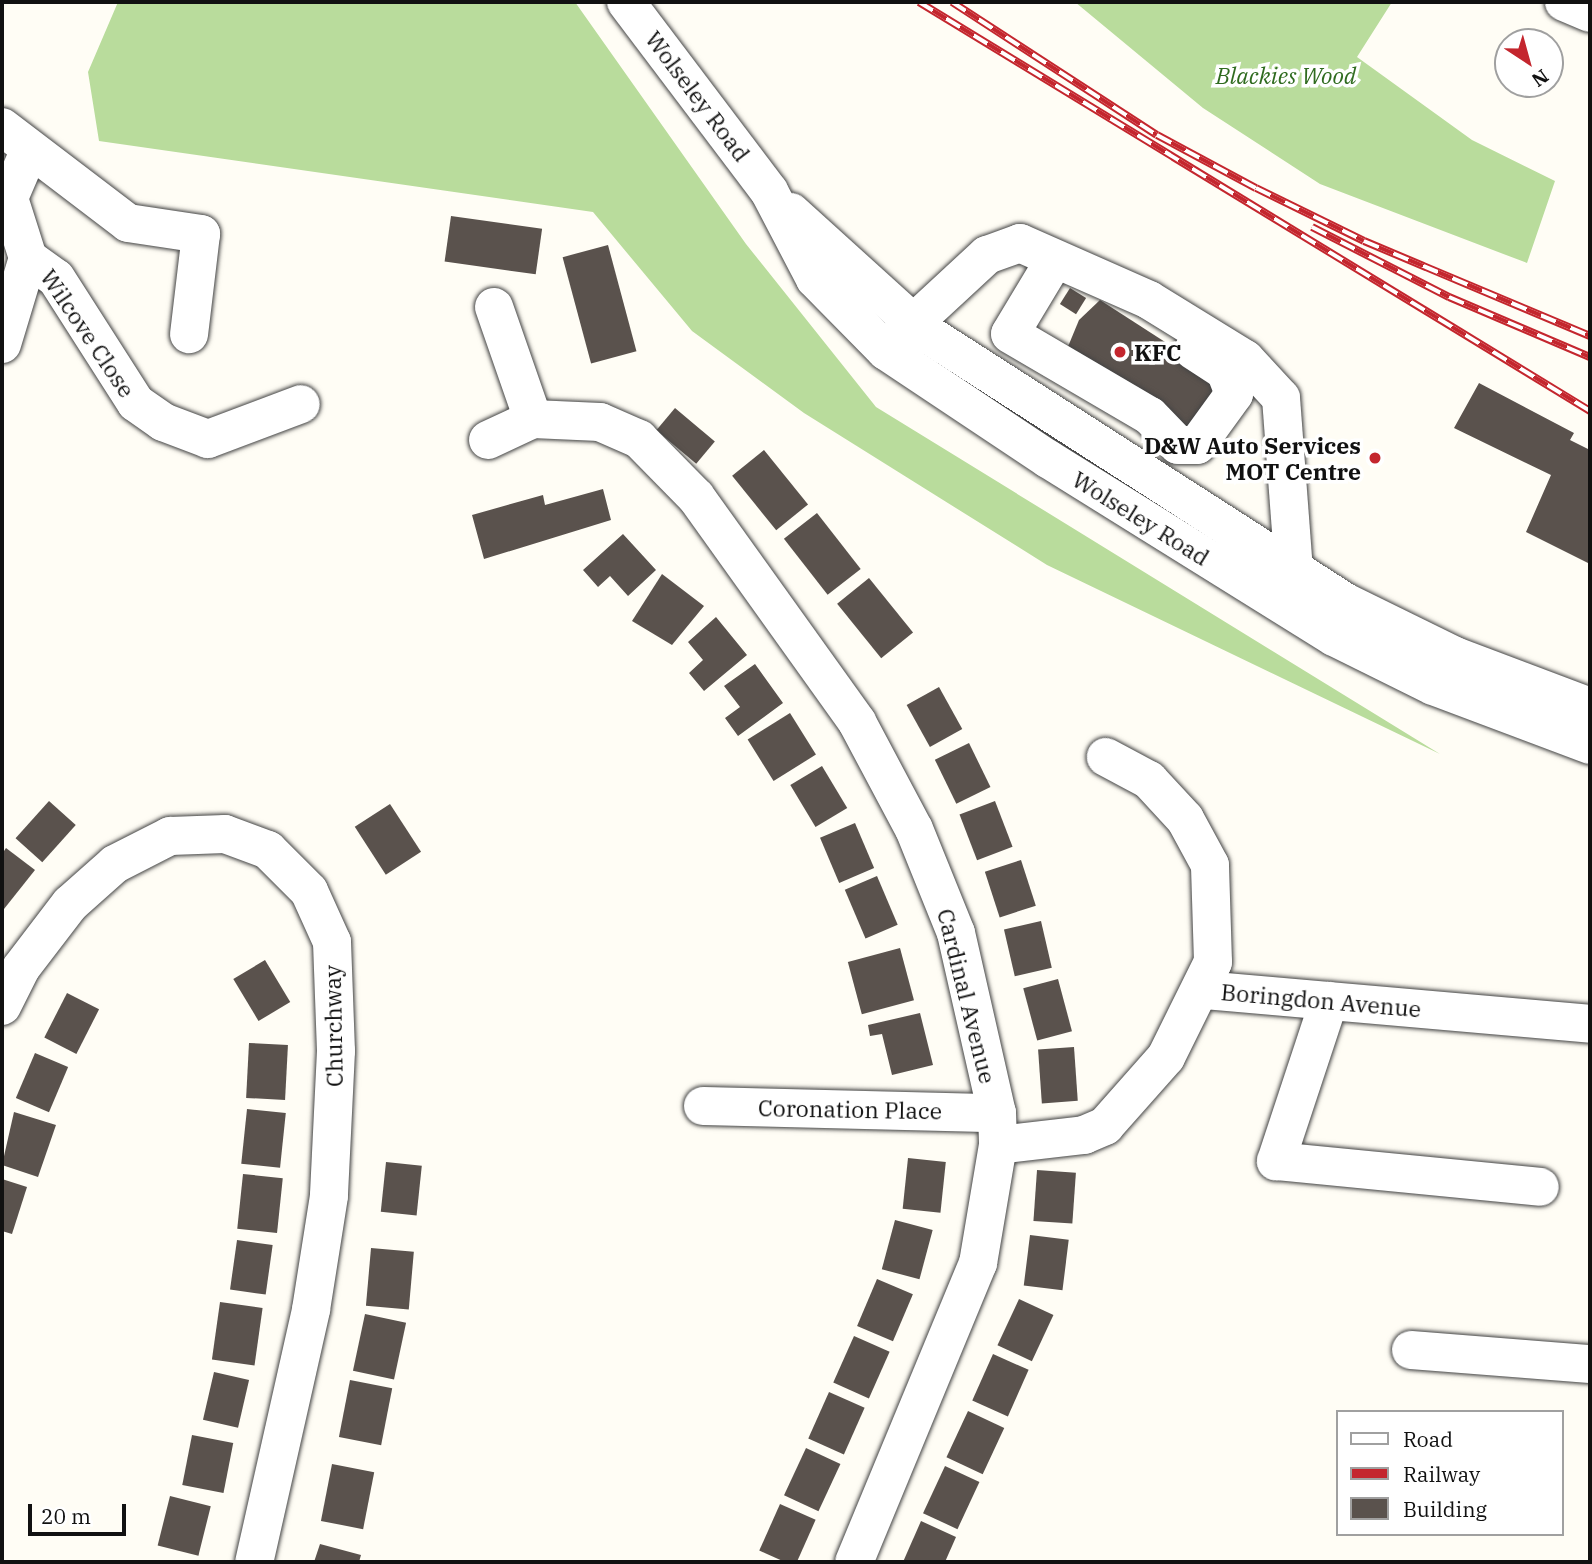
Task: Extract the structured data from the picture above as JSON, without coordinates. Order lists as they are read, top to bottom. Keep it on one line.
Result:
{"streets":{"street":["Wolseley Road","Wilcove Close","Cardinal Avenue","Boringdon Avenue","Churchway","Coronation Place"]},"crossings":[["Cardinal Avenue","Boringdon Avenue"],["Cardinal Avenue","Coronation Place"],["Boringdon Avenue","Coronation Place"]],"parks":["Blackies Wood"],"places":["KFC","D&W Auto Services MOT Centre"],"legend":["Road","Railway","Building"],"scale_bar":"20 m","north":"bottom right"}
